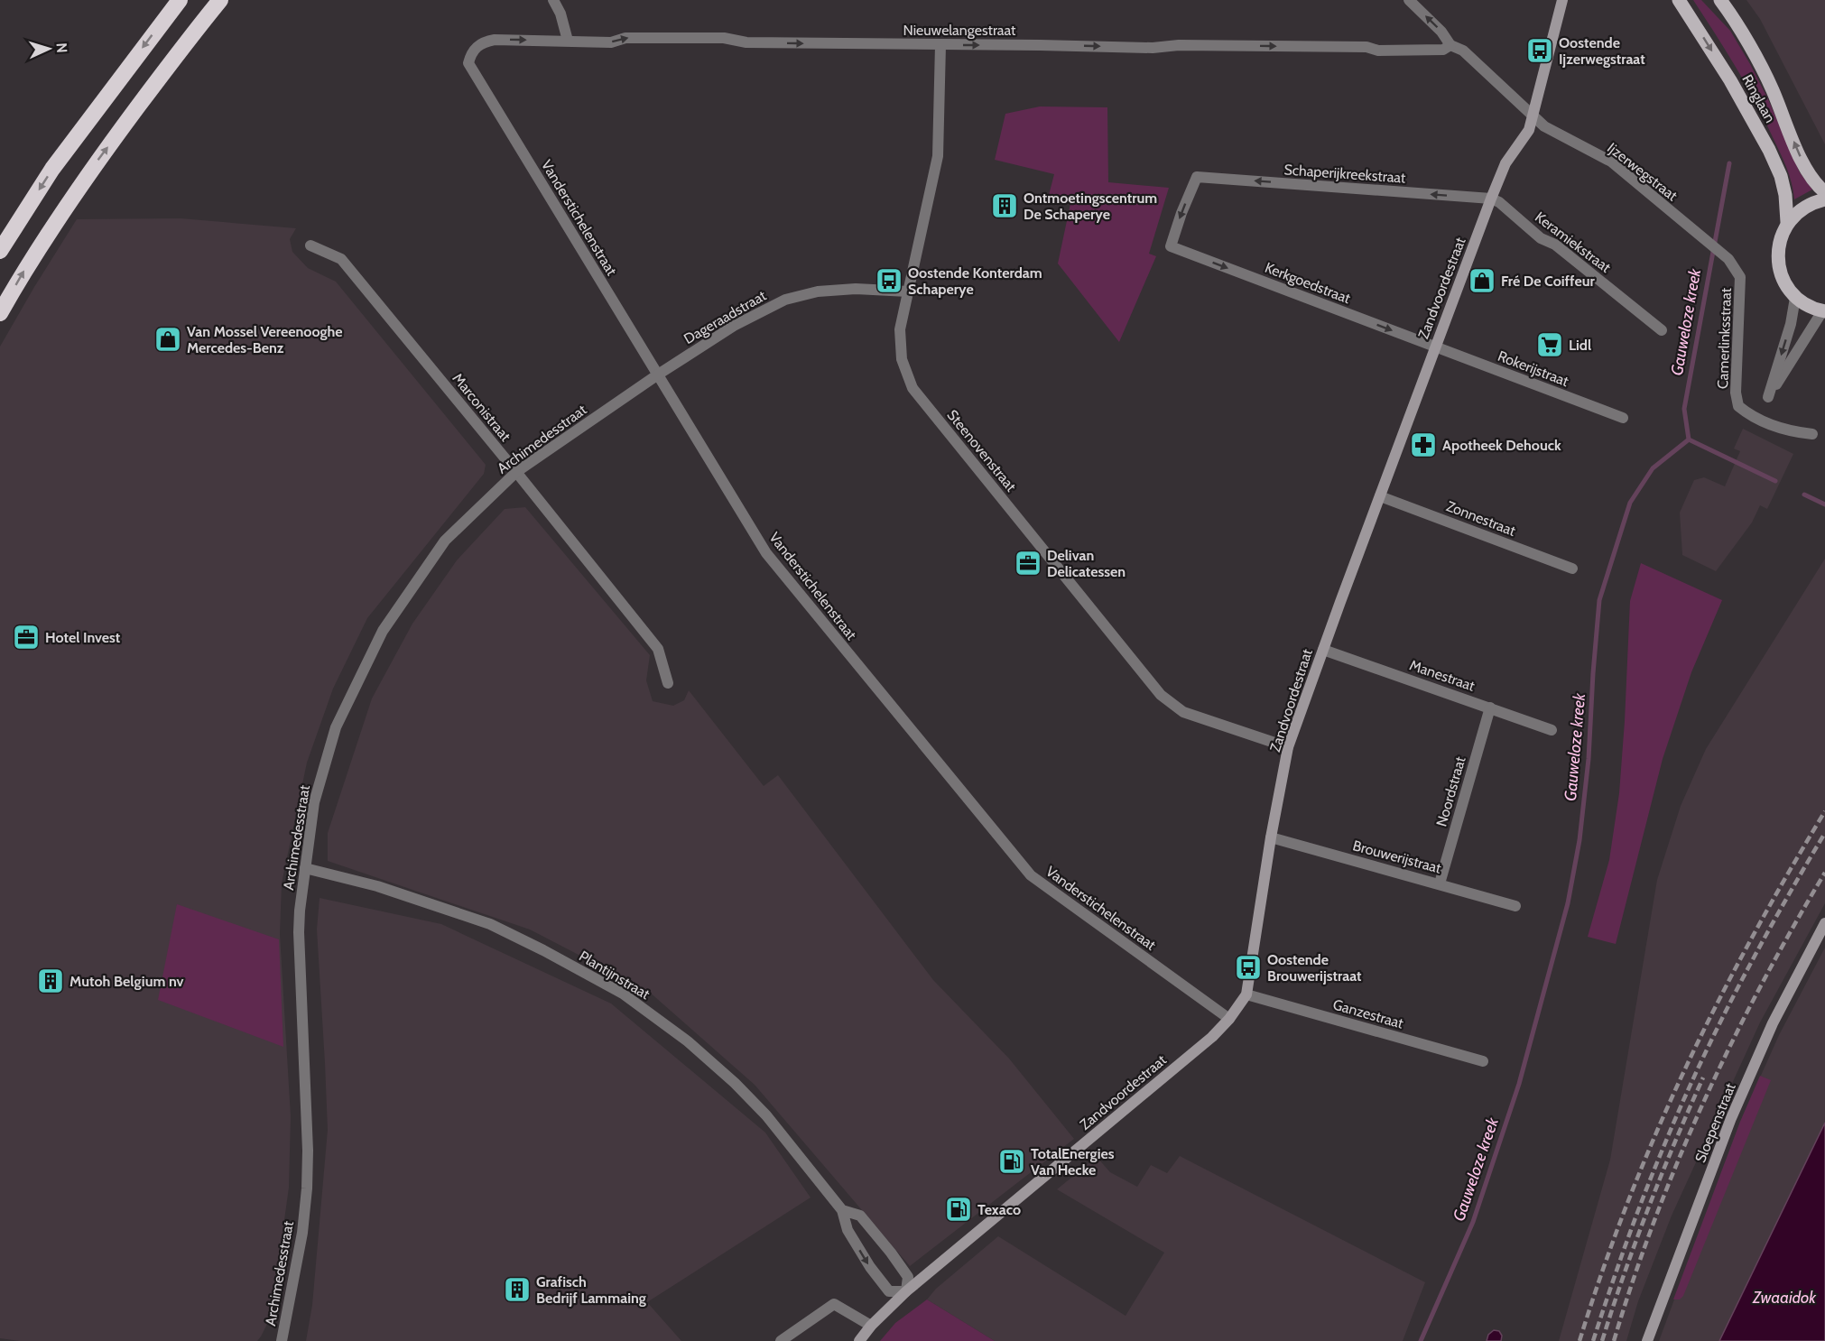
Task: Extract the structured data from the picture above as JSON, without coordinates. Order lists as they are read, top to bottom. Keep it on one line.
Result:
{"streets":{"main road":["Ringlaan","Zandvoordestraat","Sloepenstraat"],"street":["Nieuwelangestraat","Ijzerwegstraat","Schaperijkreekstraat","Vanderstichelenstraat","Keramiekstraat","Kerkgoedstraat","Dageraadstraat","Camerlinksstraat","Rokerijstraat","Marconistraat","Archimedesstraat","Steenovenstraat","Zonnestraat","Manestraat","Noordstraat","Brouwerijstraat","Plantijnstraat","Ganzestraat"]},"crossings":[["Nieuwelangestraat","Ijzerwegstraat"],["Nieuwelangestraat","Vanderstichelenstraat"],["Nieuwelangestraat","Steenovenstraat"],["Ijzerwegstraat","Zandvoordestraat"],["Ijzerwegstraat","Camerlinksstraat"],["Schaperijkreekstraat","Keramiekstraat"],["Schaperijkreekstraat","Kerkgoedstraat"],["Schaperijkreekstraat","Zandvoordestraat"],["Vanderstichelenstraat","Zandvoordestraat"],["Vanderstichelenstraat","Dageraadstraat"],["Vanderstichelenstraat","Archimedesstraat"],["Keramiekstraat","Zandvoordestraat"],["Kerkgoedstraat","Zandvoordestraat"],["Kerkgoedstraat","Rokerijstraat"],["Zandvoordestraat","Rokerijstraat"],["Zandvoordestraat","Steenovenstraat"],["Zandvoordestraat","Zonnestraat"],["Zandvoordestraat","Manestraat"],["Zandvoordestraat","Brouwerijstraat"],["Zandvoordestraat","Plantijnstraat"],["Zandvoordestraat","Ganzestraat"],["Dageraadstraat","Archimedesstraat"],["Dageraadstraat","Steenovenstraat"],["Marconistraat","Archimedesstraat"],["Archimedesstraat","Plantijnstraat"],["Manestraat","Noordstraat"],["Noordstraat","Brouwerijstraat"]],"one_way":["Nieuwelangestraat","Schaperijkreekstraat","Kerkgoedstraat"],"water":["Gauweloze kreek","Zwaaidok"],"places":{"bus stop":["Oostende Ijzerwegstraat","Oostende Konterdam Schaperye","Oostende Brouwerijstraat"],"building":["Ontmoetingscentrum De Schaperye","Mutoh Belgium nv","Grafisch Bedrijf Lammaing"],"shop":["Fré De Coiffeur","Van Mossel Vereenooghe Mercedes-Benz"],"supermarket":["Lidl"],"pharmacy":["Apotheek Dehouck"],"office":["Delivan Delicatessen","Hotel Invest"],"fuel station":["TotalEnergies Van Hecke","Texaco"]},"north":"right"}
